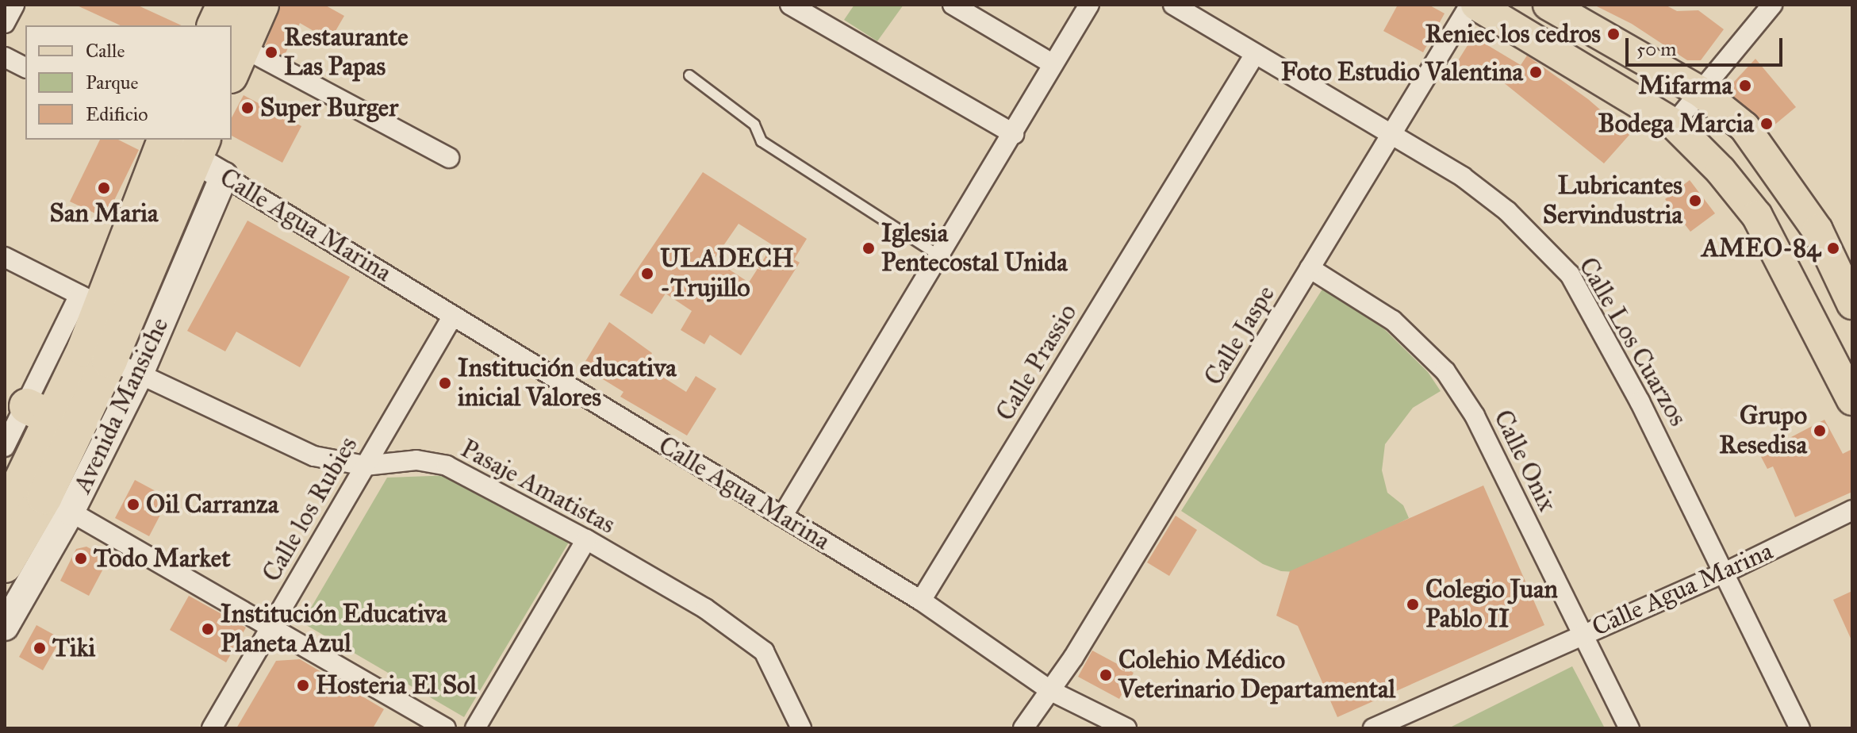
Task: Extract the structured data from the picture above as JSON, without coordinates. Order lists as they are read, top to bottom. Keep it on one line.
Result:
{"streets":{"highway":["Avenida Mansiche"],"street":["Calle Agua Marina","Calle Jaspe","Calle Los Cuarzos","Calle Prassio","Calle Onix","Pasaje Amatistas","Calle los Rubies"]},"crossings":[["Calle Agua Marina","Calle Jaspe"],["Calle Agua Marina","Calle Los Cuarzos"],["Calle Agua Marina","Calle Prassio"],["Calle Agua Marina","Avenida Mansiche"],["Calle Agua Marina","Calle Onix"],["Calle Agua Marina","Calle los Rubies"],["Calle Jaspe","Calle Los Cuarzos"],["Calle Jaspe","Calle Onix"],["Calle Los Cuarzos","Calle Prassio"],["Avenida Mansiche","Pasaje Amatistas"],["Pasaje Amatistas","Calle los Rubies"]],"places":["Reniec los cedros","Restaurante Las Papas","Foto Estudio Valentina","Mifarma","Super Burger","Bodega Marcia","San Maria","Lubricantes Servindustria","Iglesia Pentecostal Unida","AMEO-84","ULADECH -Trujillo","Institución educativa inicial Valores","Grupo Resedisa","Oil Carranza","Todo Market","Colegio Juan Pablo II","Institución Educativa Planeta Azul","Tiki","Colehio Médico Veterinario Departamental","Hosteria El Sol"],"legend":["Calle","Parque","Edificio"],"scale_bar":"50 m"}
